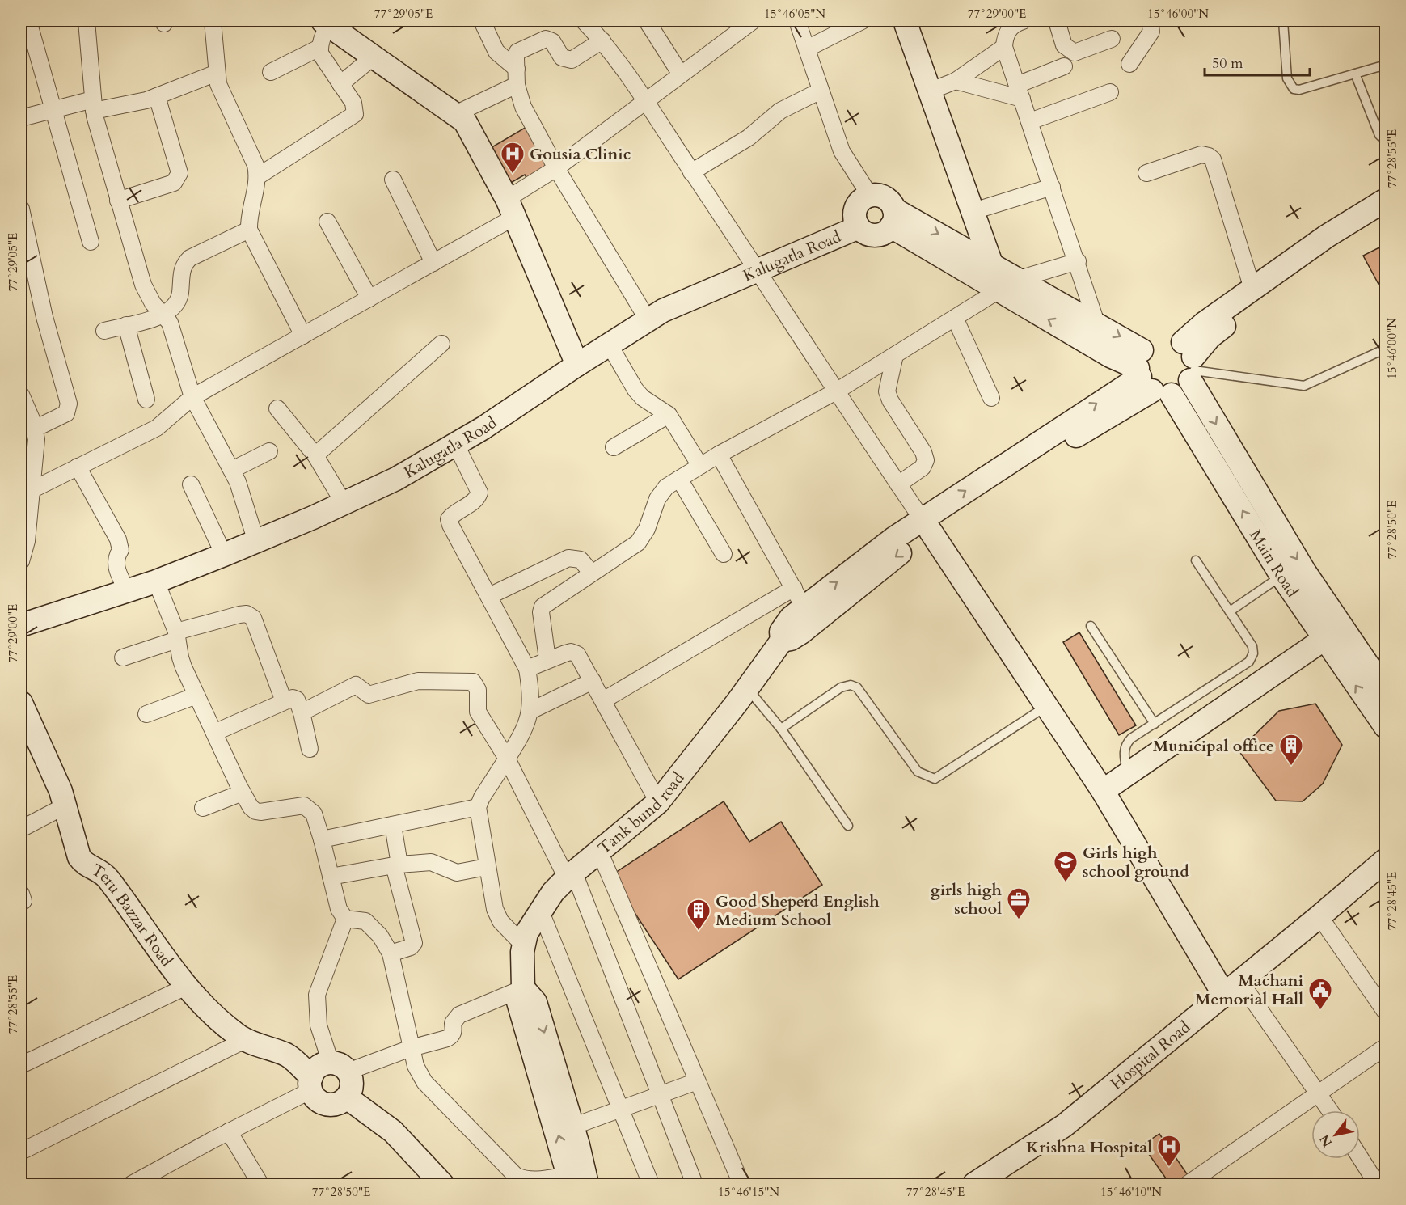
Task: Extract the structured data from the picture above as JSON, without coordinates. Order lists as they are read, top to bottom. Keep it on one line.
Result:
{"streets":{"street":["Kalugatla Road","Main Road","Tank bund road","Teru Bazzar Road","Hospital Road"]},"places":{"hospital":["Gousia Clinic","Krishna Hospital"],"building":["Municipal office","Good Sheperd English Medium School"],"school or university":["Girls high school ground"],"office":["girls high school"],"public building":["Machani Memorial Hall"]},"scale_bar":"50 m","north":"bottom left","coordinates":["77°29'05\"E","15°46'05\"N","77°29'00\"E","15°46'00\"N","77°28'55\"E","77°28'50\"E","77°28'45\"E","15°46'15\"N","15°46'10\"N"]}
